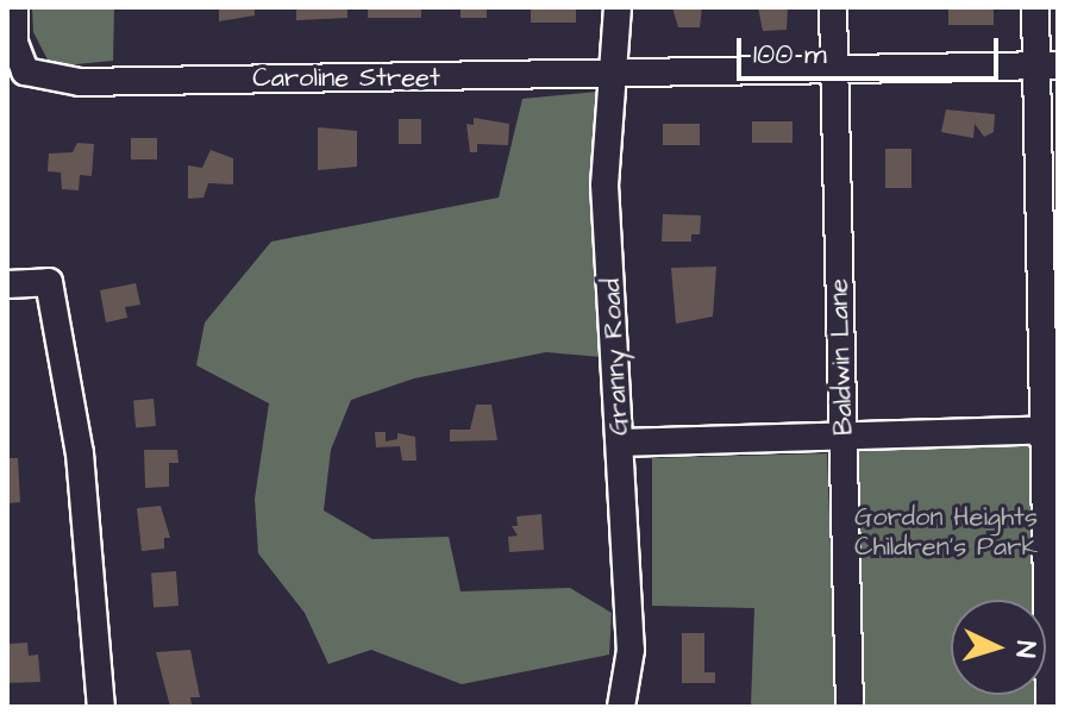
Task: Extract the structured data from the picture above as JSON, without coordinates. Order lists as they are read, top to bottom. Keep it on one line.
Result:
{"streets":{"street":["Caroline Street","Granny Road","Baldwin Lane"]},"crossings":[["Caroline Street","Granny Road"],["Caroline Street","Baldwin Lane"]],"parks":["Gordon Heights Children's Park"],"scale_bar":"100 m","north":"right"}
